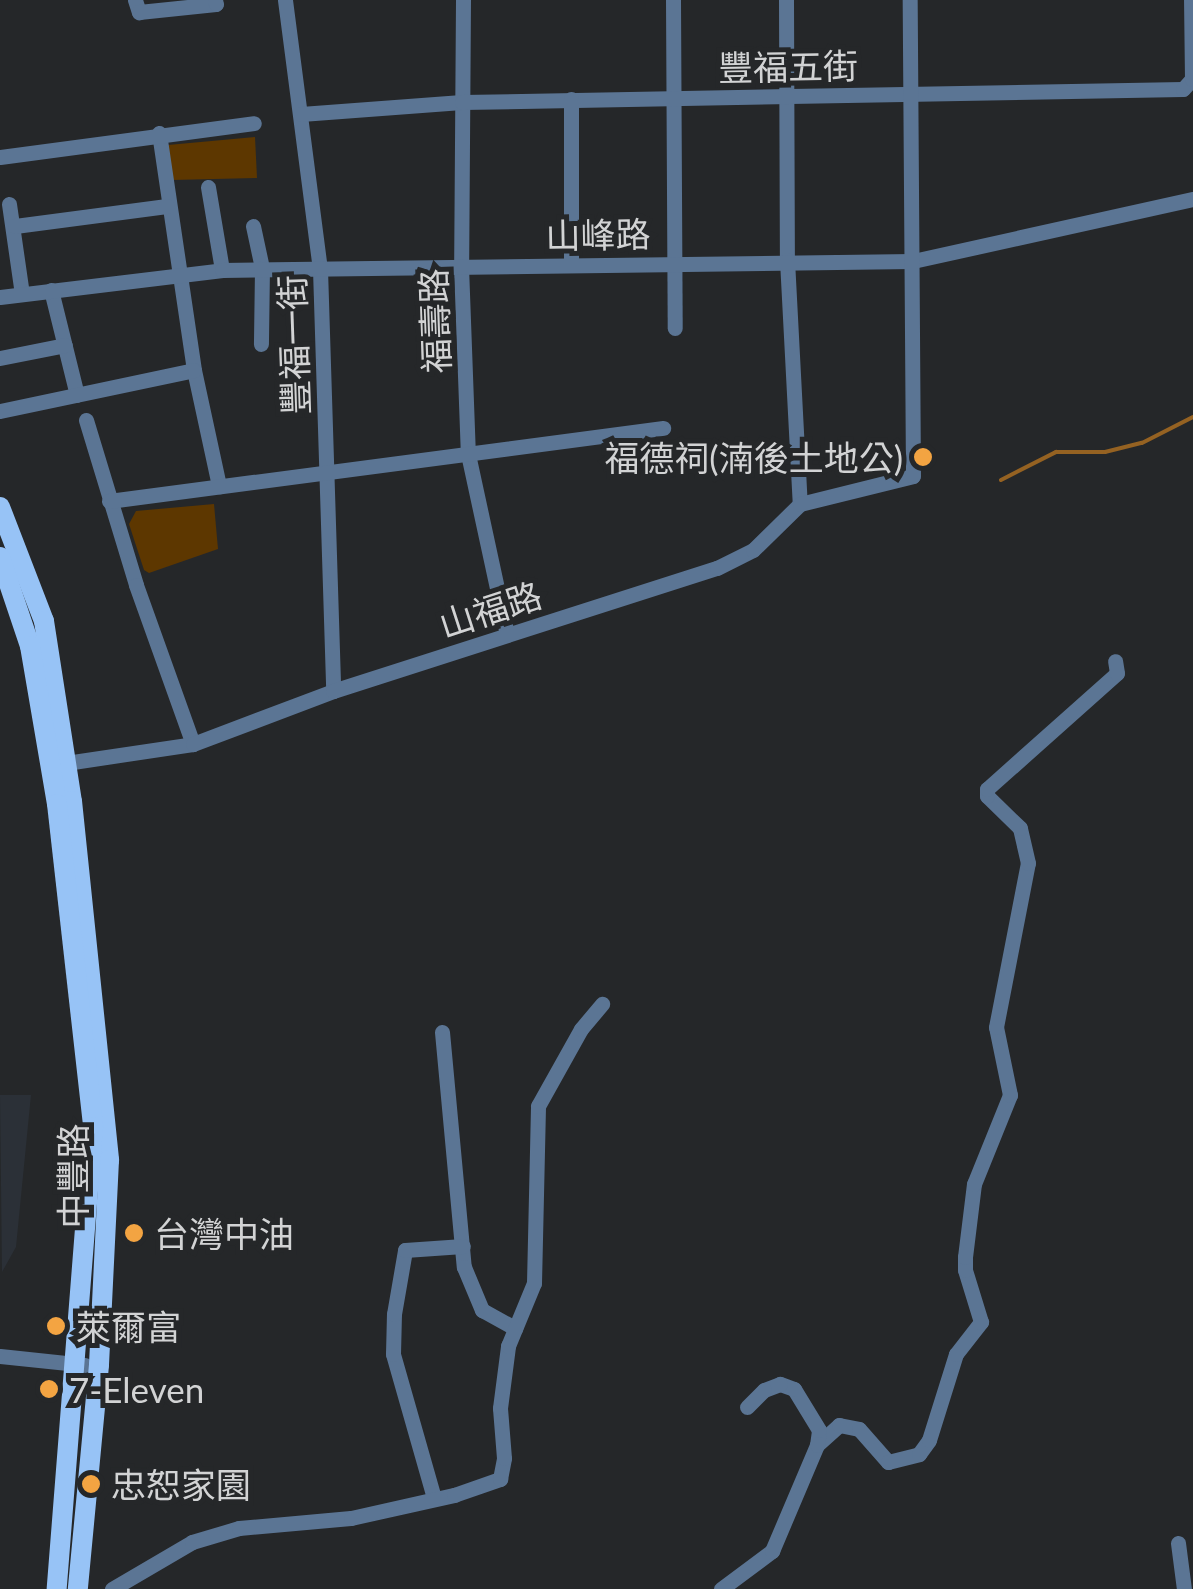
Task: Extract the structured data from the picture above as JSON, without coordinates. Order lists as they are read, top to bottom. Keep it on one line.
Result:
{"streets":{"main road":["中豐路"],"street":["豐福五街","山峰路","福壽路","豐福一街","山福路"]},"crossings":[["豐福五街","福壽路"],["豐福五街","豐福一街"],["山峰路","福壽路"],["山峰路","豐福一街"],["山峰路","山福路"],["福壽路","山福路"],["豐福一街","山福路"],["山福路","中豐路"]],"places":["福德祠(湳後土地公)","台灣中油","萊爾富","7-Eleven","忠恕家園"]}
